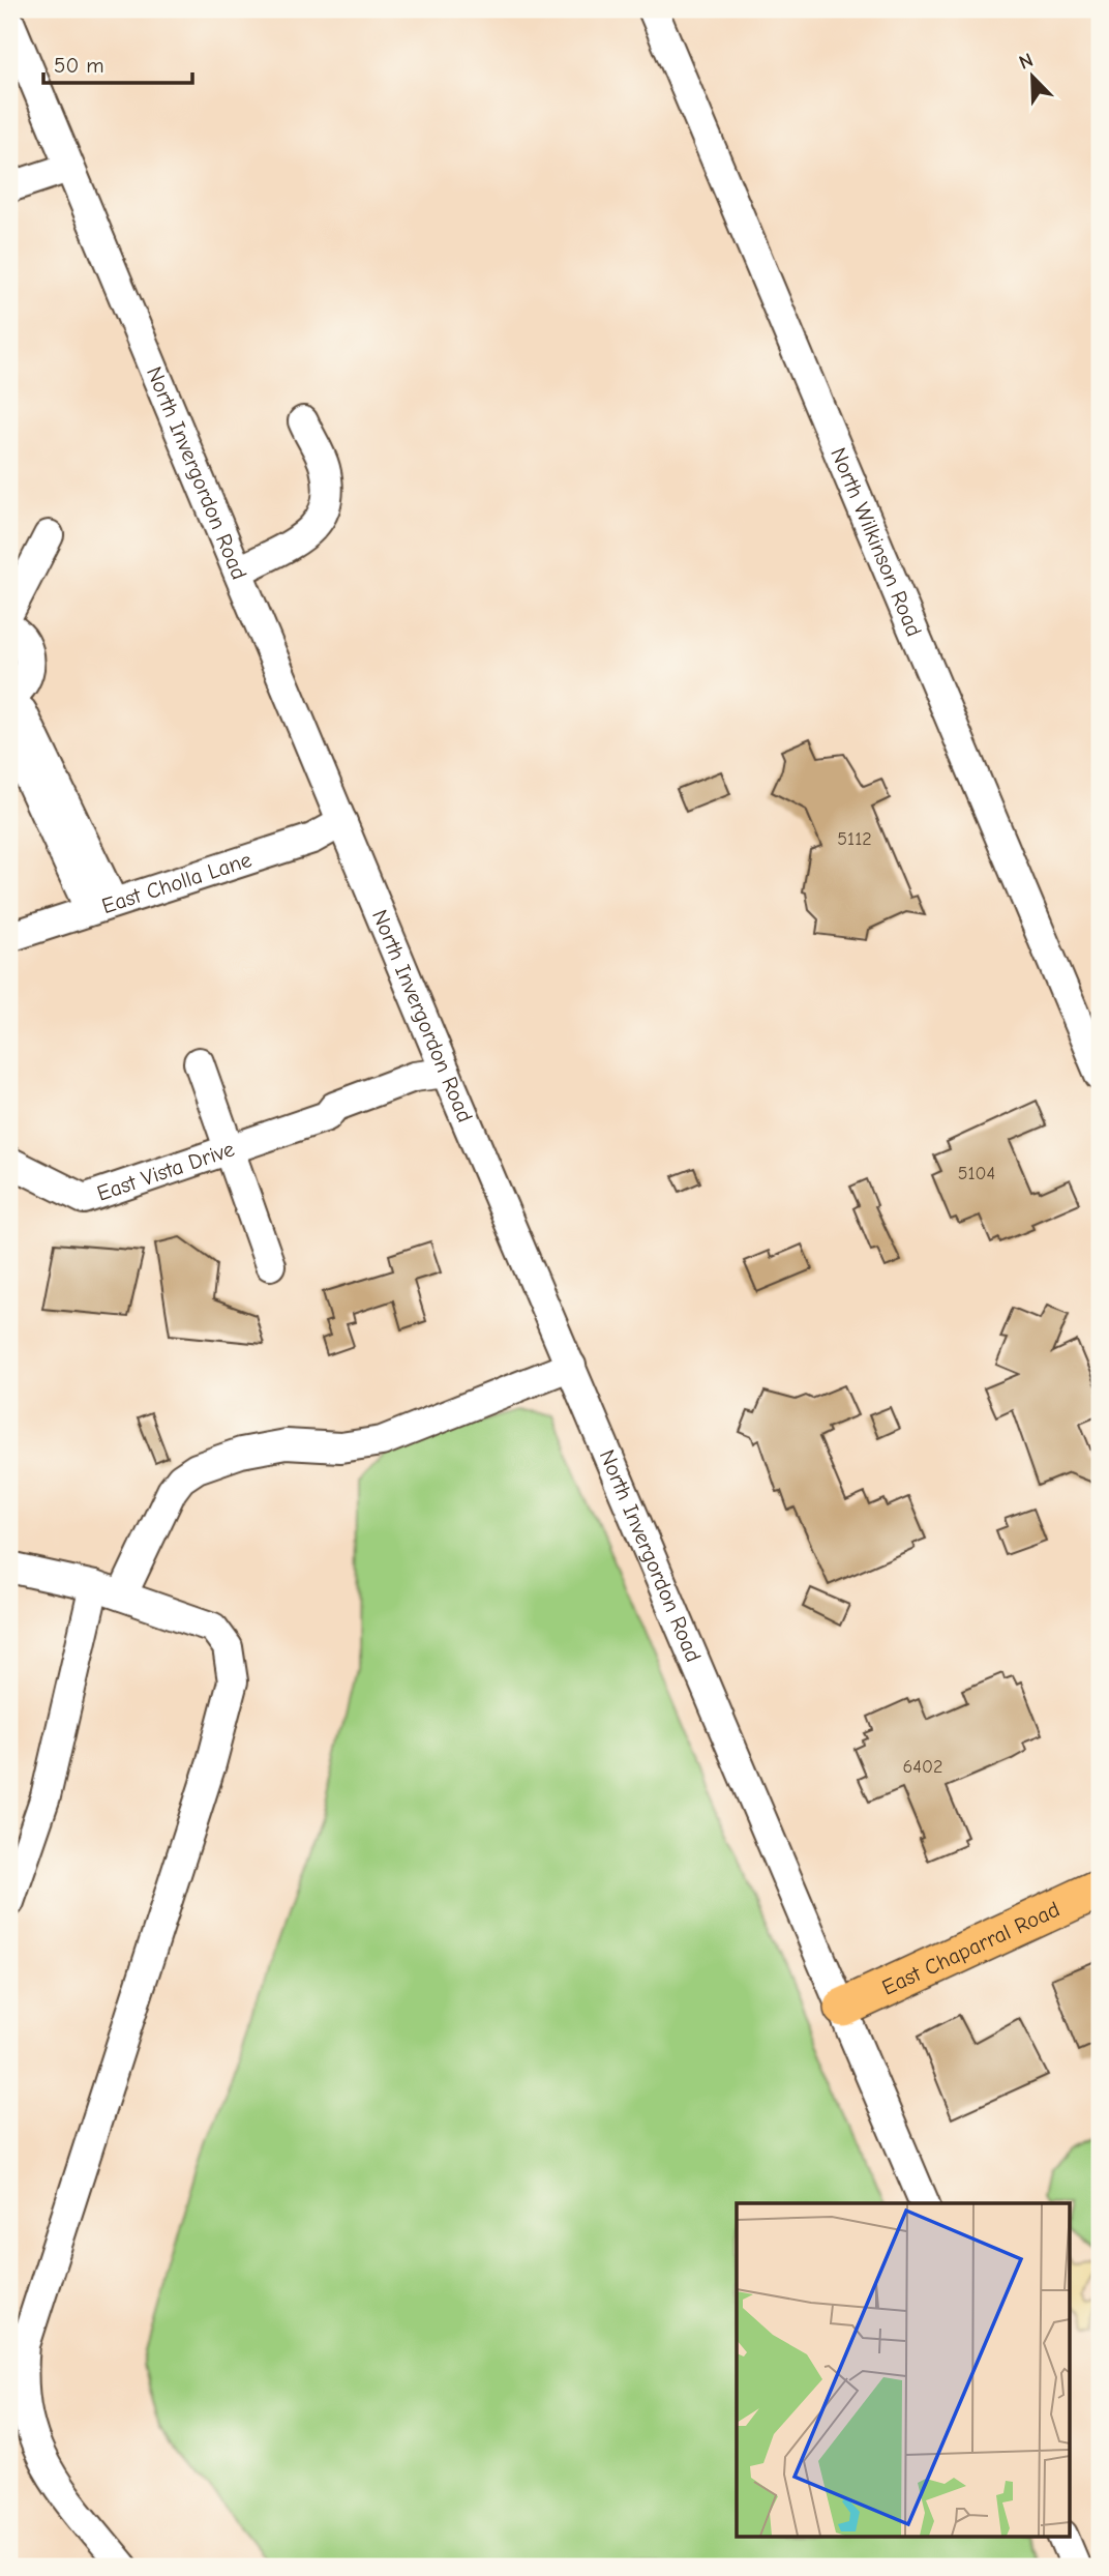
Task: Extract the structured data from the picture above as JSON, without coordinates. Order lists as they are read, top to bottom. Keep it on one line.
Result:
{"streets":{"main road":["East Chaparral Road"],"street":["North Invergordon Road","North Wilkinson Road","East Cholla Lane","East Vista Drive"]},"crossings":[["North Invergordon Road","East Cholla Lane"],["North Invergordon Road","East Vista Drive"],["North Invergordon Road","East Chaparral Road"]],"house_numbers":["5112","5104","6402"],"scale_bar":"50 m","north":"top left"}
